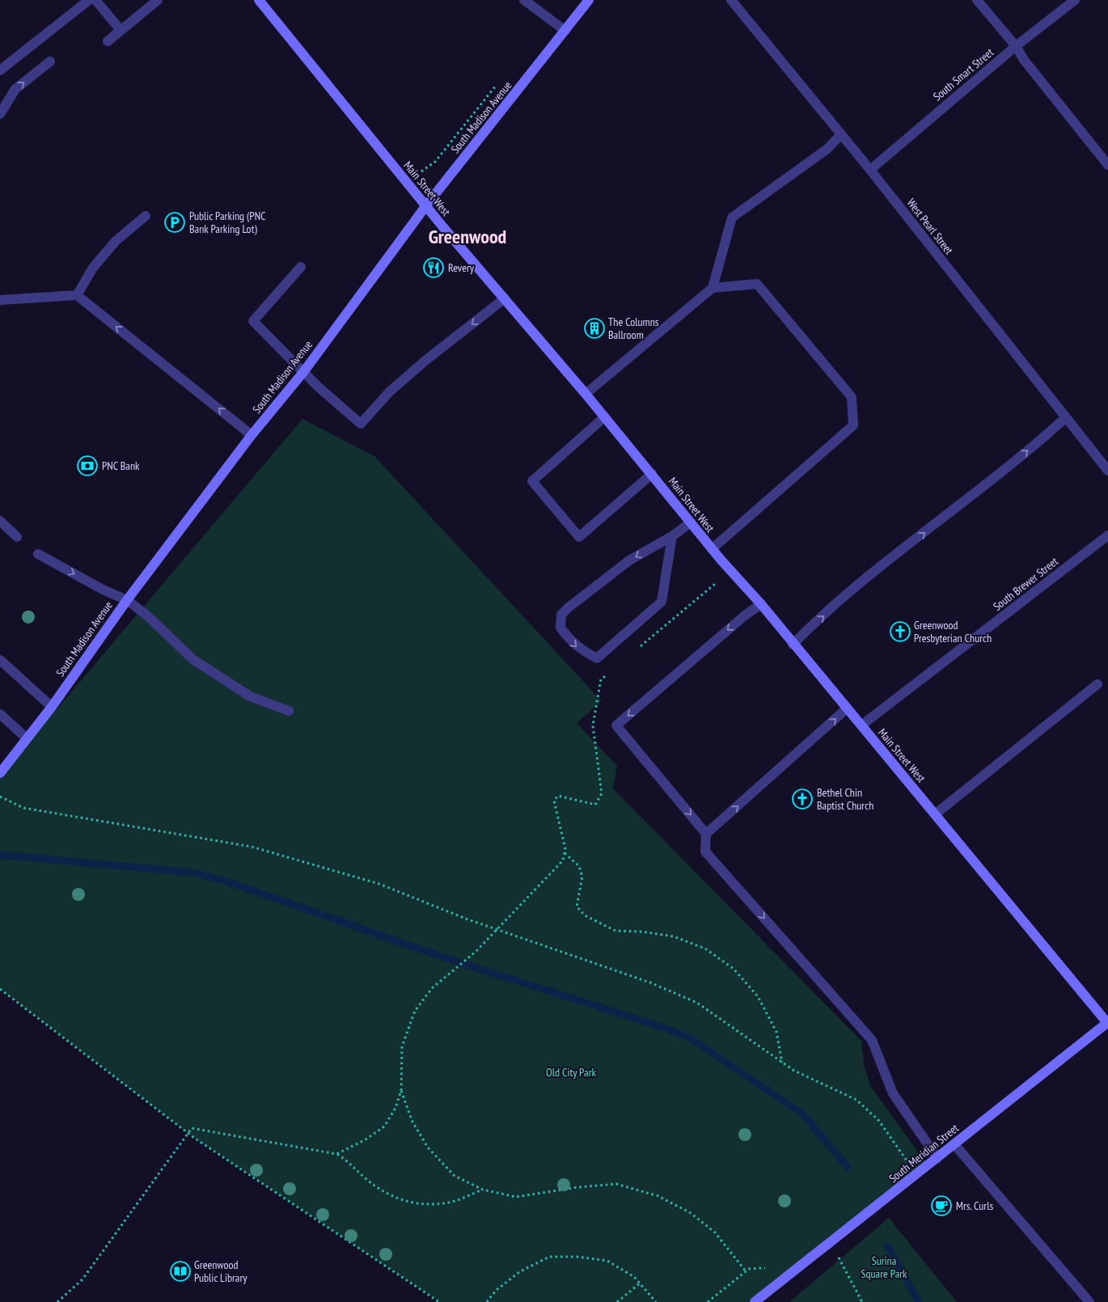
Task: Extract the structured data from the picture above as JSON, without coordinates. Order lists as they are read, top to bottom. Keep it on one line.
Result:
{"streets":{"main road":["South Madison Avenue","Main Street West","South Meridian Street"],"street":["South Smart Street","West Pearl Street","South Brewer Street"]},"crossings":[["South Smart Street","West Pearl Street"],["South Madison Avenue","Main Street West"],["Main Street West","South Brewer Street"],["Main Street West","South Meridian Street"]],"districts":["Greenwood"],"parks":["Old City Park","Surina Square Park"],"places":{"parking":["Public Parking (PNC Bank Parking Lot)"],"restaurant":["Revery"],"building":["The Columns Ballroom"],"bank":["PNC Bank"],"church":["Greenwood Presbyterian Church","Bethel Chin Baptist Church"],"cafe":["Mrs. Curls"],"library":["Greenwood Public Library"]}}
